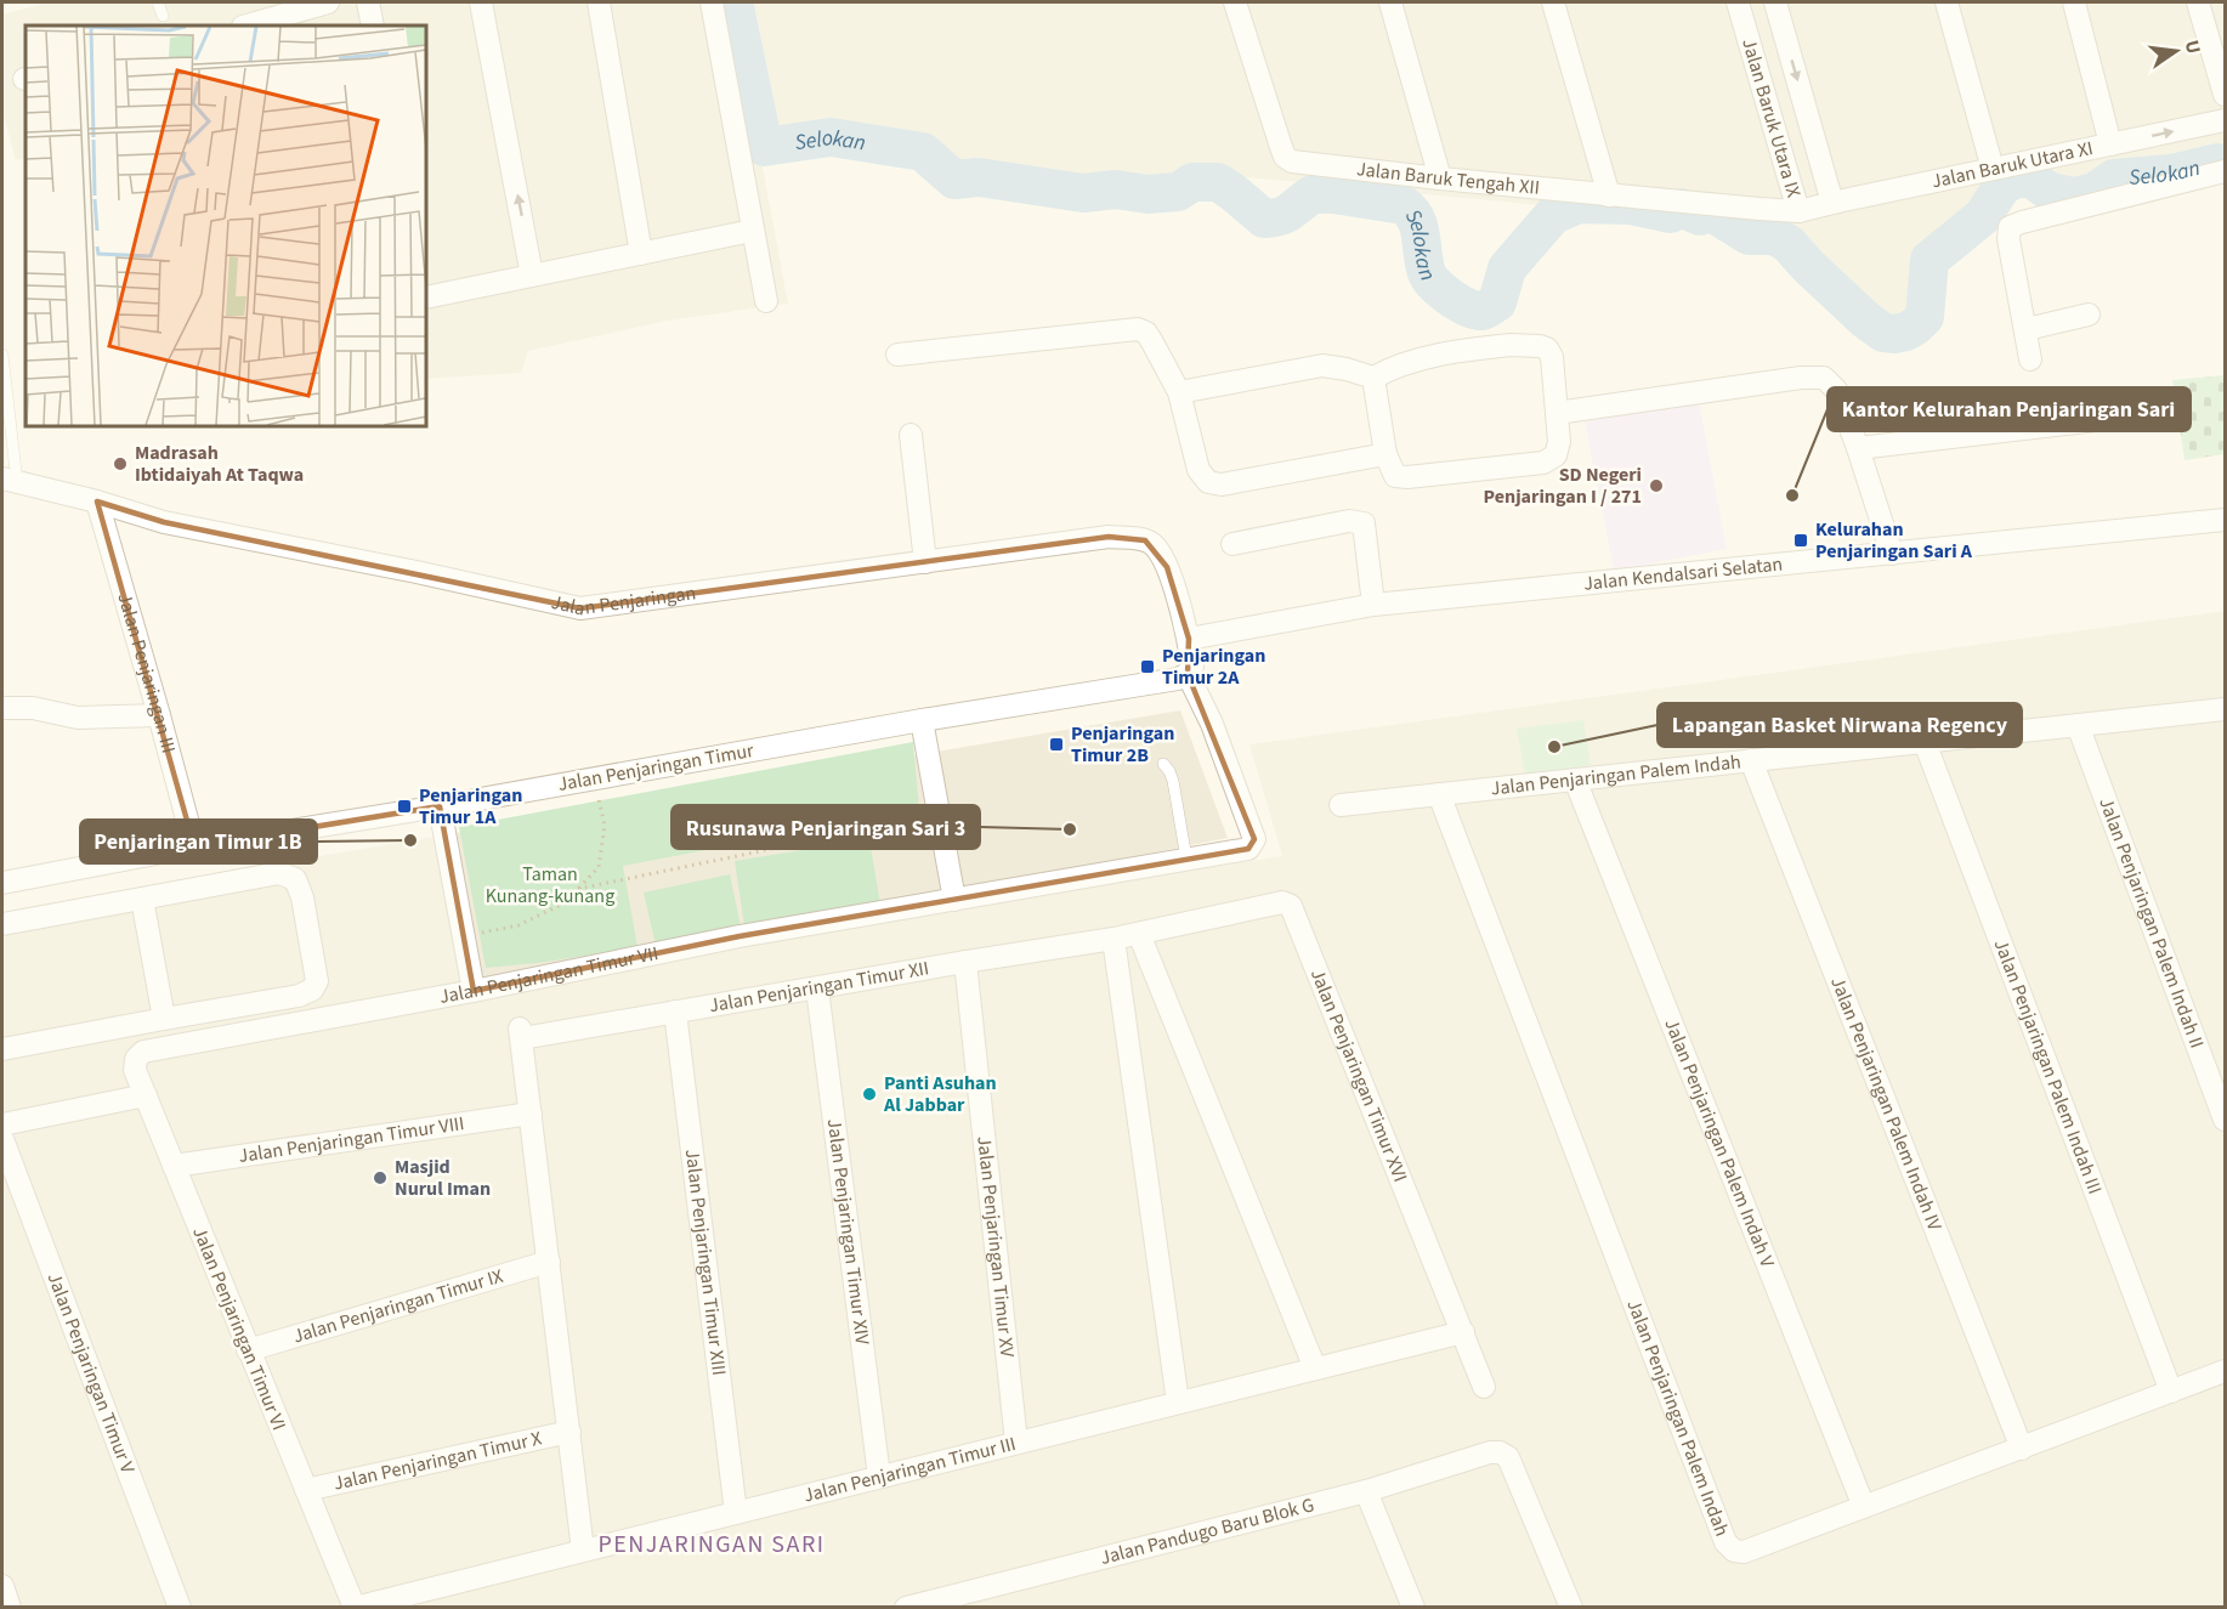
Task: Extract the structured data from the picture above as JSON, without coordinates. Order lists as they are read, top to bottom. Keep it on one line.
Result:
{"streets":{"street":["Jalan Baruk Utara IX","Jalan Baruk Utara XI","Jalan Baruk Tengah XII","Jalan Kendalsari Selatan","Jalan Penjaringan","Jalan Penjaringan III","Jalan Penjaringan Timur","Jalan Penjaringan Palem Indah","Jalan Penjaringan Palem Indah II","Jalan Penjaringan Timur VII","Jalan Penjaringan Timur XII","Jalan Penjaringan Palem Indah III","Jalan Penjaringan Timur XVI","Jalan Penjaringan Palem Indah IV","Jalan Penjaringan Timur VIII","Jalan Penjaringan Palem Indah V","Jalan Penjaringan Timur XIV","Jalan Penjaringan Timur XV","Jalan Penjaringan Timur XIII","Jalan Penjaringan Timur IX","Jalan Penjaringan Timur VI","Jalan Penjaringan Timur V","Jalan Penjaringan Timur X","Jalan Penjaringan Timur III","Jalan Pandugo Baru Blok G"]},"crossings":[["Jalan Baruk Utara IX","Jalan Baruk Utara XI"],["Jalan Baruk Utara IX","Jalan Baruk Tengah XII"],["Jalan Kendalsari Selatan","Jalan Penjaringan"],["Jalan Penjaringan","Jalan Penjaringan III"],["Jalan Penjaringan III","Jalan Penjaringan Timur"],["Jalan Penjaringan Timur","Jalan Penjaringan Timur VII"],["Jalan Penjaringan Palem Indah","Jalan Penjaringan Palem Indah II"],["Jalan Penjaringan Palem Indah","Jalan Penjaringan Palem Indah III"],["Jalan Penjaringan Palem Indah","Jalan Penjaringan Palem Indah IV"],["Jalan Penjaringan Palem Indah","Jalan Penjaringan Palem Indah V"],["Jalan Penjaringan Timur VII","Jalan Penjaringan Timur VI"],["Jalan Penjaringan Timur XII","Jalan Penjaringan Timur XVI"],["Jalan Penjaringan Timur XII","Jalan Penjaringan Timur VIII"],["Jalan Penjaringan Timur XII","Jalan Penjaringan Timur XIV"],["Jalan Penjaringan Timur XII","Jalan Penjaringan Timur XV"],["Jalan Penjaringan Timur XII","Jalan Penjaringan Timur XIII"],["Jalan Penjaringan Timur XII","Jalan Penjaringan Timur IX"],["Jalan Penjaringan Timur XII","Jalan Penjaringan Timur X"],["Jalan Penjaringan Timur XII","Jalan Penjaringan Timur III"],["Jalan Penjaringan Timur XVI","Jalan Penjaringan Timur III"],["Jalan Penjaringan Timur VIII","Jalan Penjaringan Timur VI"],["Jalan Penjaringan Timur XIV","Jalan Penjaringan Timur III"],["Jalan Penjaringan Timur XV","Jalan Penjaringan Timur III"],["Jalan Penjaringan Timur XIII","Jalan Penjaringan Timur III"],["Jalan Penjaringan Timur IX","Jalan Penjaringan Timur VI"],["Jalan Penjaringan Timur VI","Jalan Penjaringan Timur X"],["Jalan Penjaringan Timur VI","Jalan Penjaringan Timur III"]],"districts":["PENJARINGAN SARI"],"water":["Selokan"],"parks":["Taman Kunang-kunang"],"places":{"other":["Madrasah Ibtidaiyah At Taqwa","SD Negeri Penjaringan I / 271","Kantor Kelurahan Penjaringan Sari","Lapangan Basket Nirwana Regency","Rusunawa Penjaringan Sari 3","Penjaringan Timur 1B","Panti Asuhan Al Jabbar","Masjid Nurul Iman"],"transit":["Kelurahan Penjaringan Sari A","Penjaringan Timur 2A","Penjaringan Timur 2B","Penjaringan Timur 1A"]},"north":"right"}
